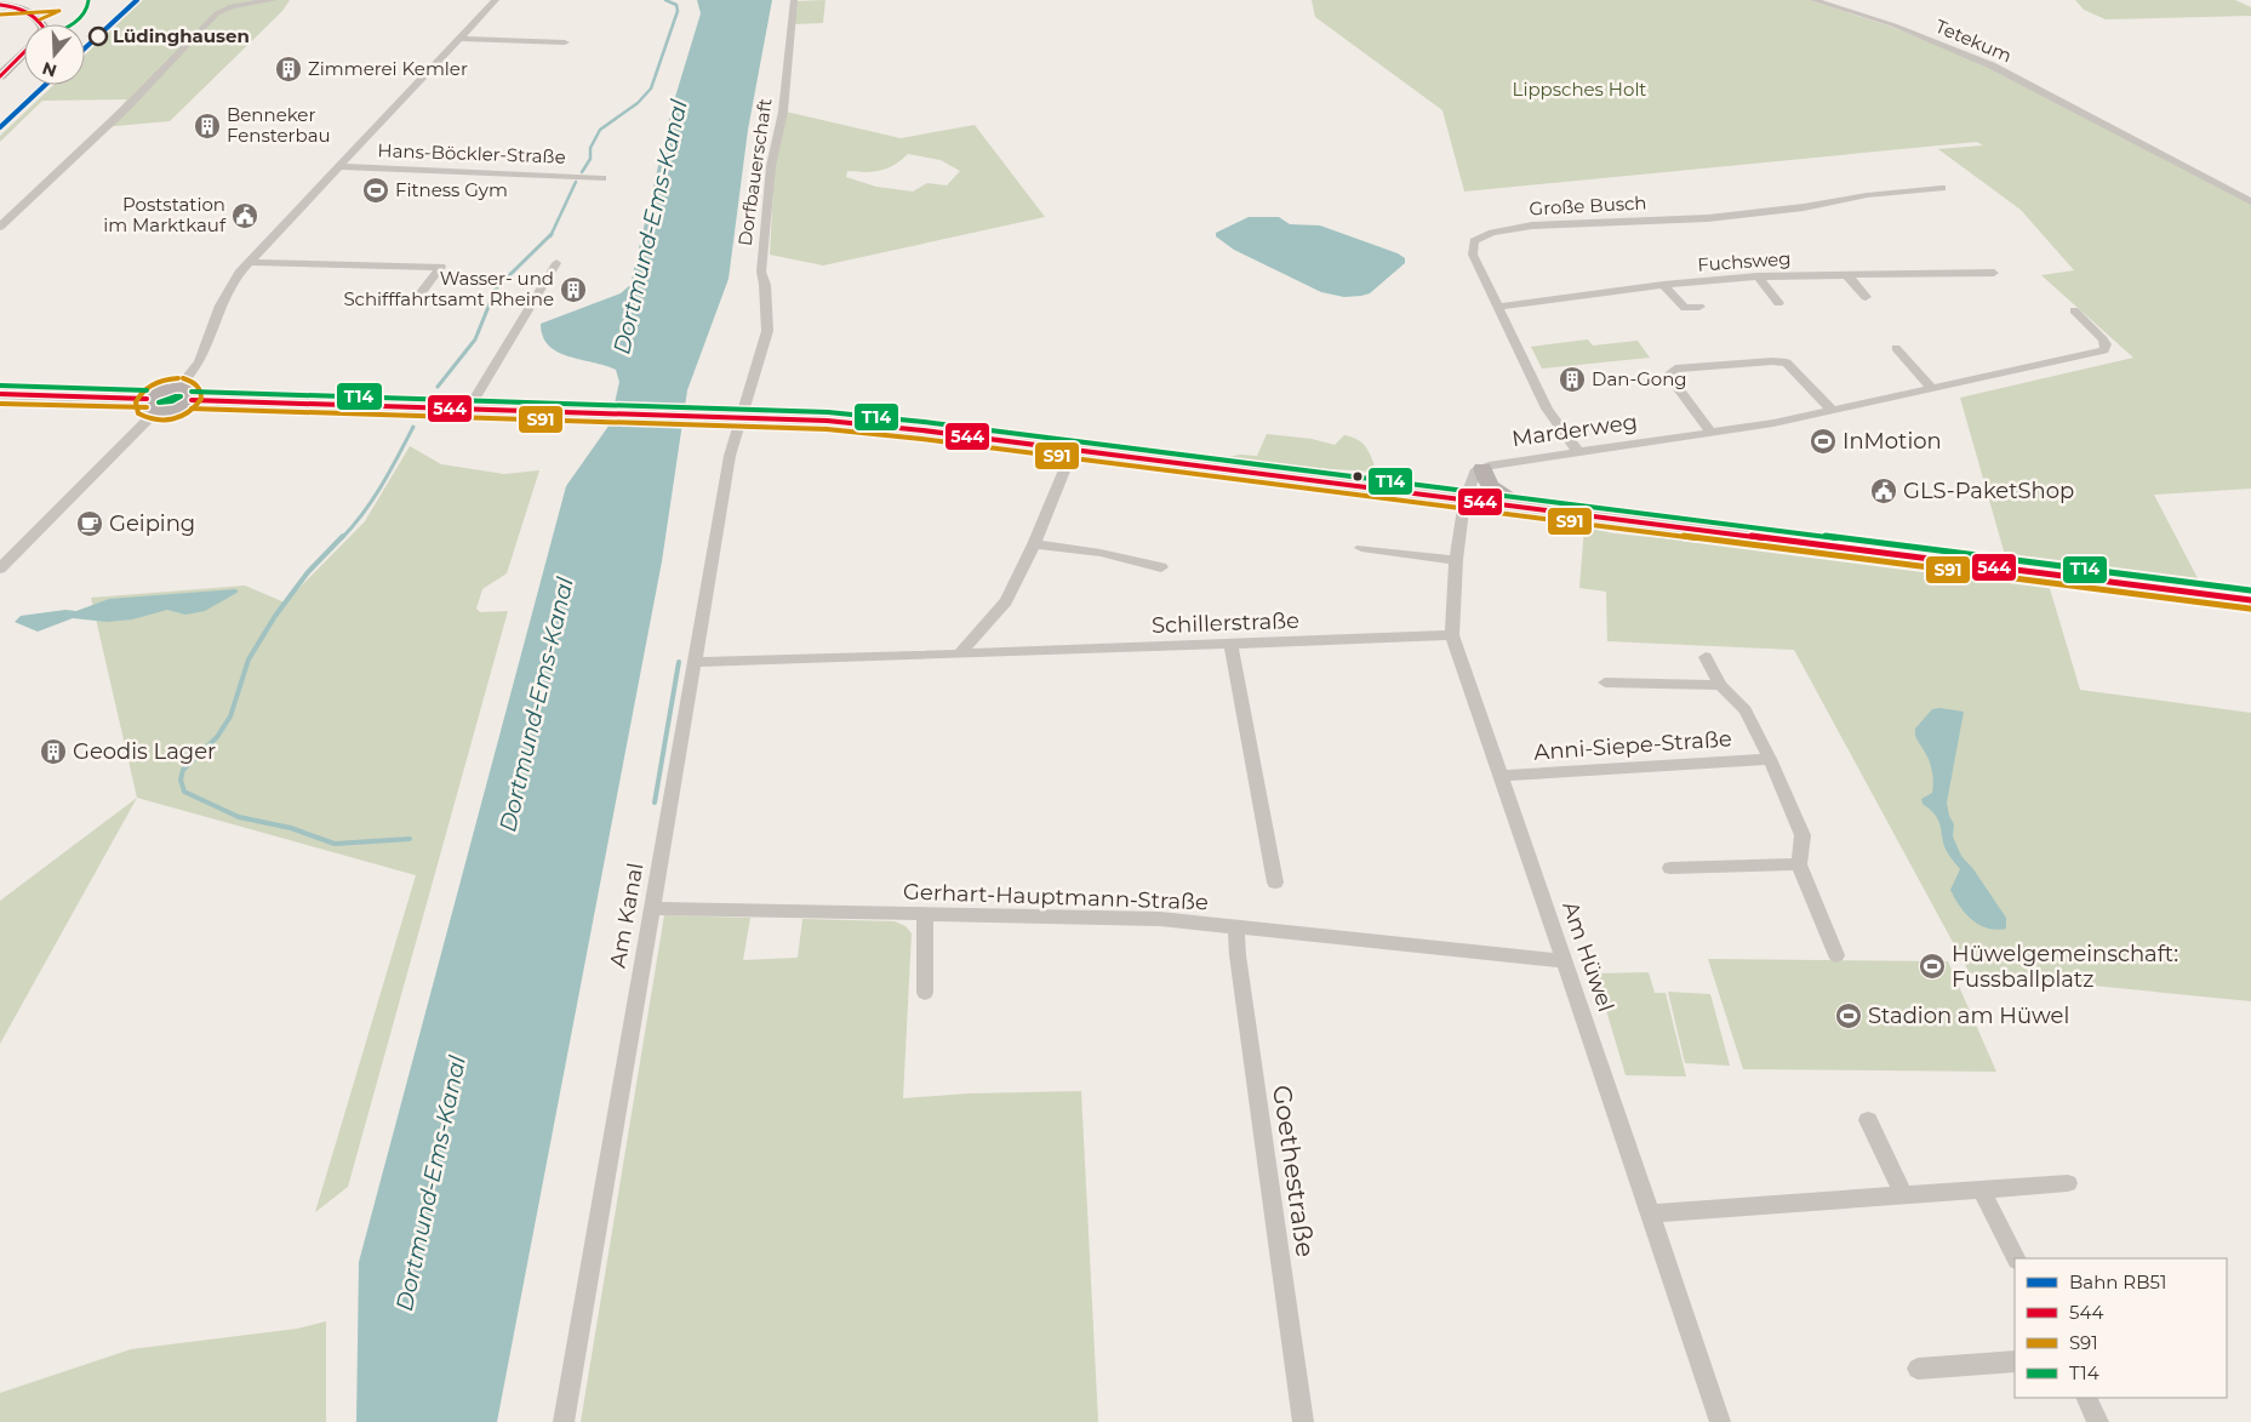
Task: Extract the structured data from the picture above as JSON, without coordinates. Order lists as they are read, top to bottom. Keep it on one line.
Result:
{"streets":{"street":["Tetekum","Hans-Böckler-Straße","Dorfbauerschaft","Große Busch","Fuchsweg","Marderweg","Schillerstraße","Anni-Siepe-Straße","Gerhart-Hauptmann-Straße","Am Kanal","Am Hüwel","Goethestraße"]},"crossings":[["Dorfbauerschaft","Am Kanal"],["Große Busch","Fuchsweg"],["Große Busch","Marderweg"],["Schillerstraße","Am Hüwel"],["Anni-Siepe-Straße","Am Hüwel"],["Gerhart-Hauptmann-Straße","Am Kanal"],["Gerhart-Hauptmann-Straße","Am Hüwel"],["Gerhart-Hauptmann-Straße","Goethestraße"]],"water":["Dortmund-Ems-Kanal"],"parks":["Lippsches Holt"],"places":{"other":["Lüdinghausen"],"building":["Zimmerei Kemler","Benneker Fensterbau","Wasser- und Schifffahrtsamt Rheine","Dan-Gong","Geodis Lager"],"sports":["Fitness Gym","InMotion","Hüwelgemeinschaft: Fussballplatz","Stadion am Hüwel"],"public building":["Poststation im Marktkauf","GLS-PaketShop"],"cafe":["Geiping"]},"lines":["rail line RB51","transit line T14","transit line 544","transit line S91"],"legend":["Bahn RB51","544","S91","T14"],"north":"bottom"}
